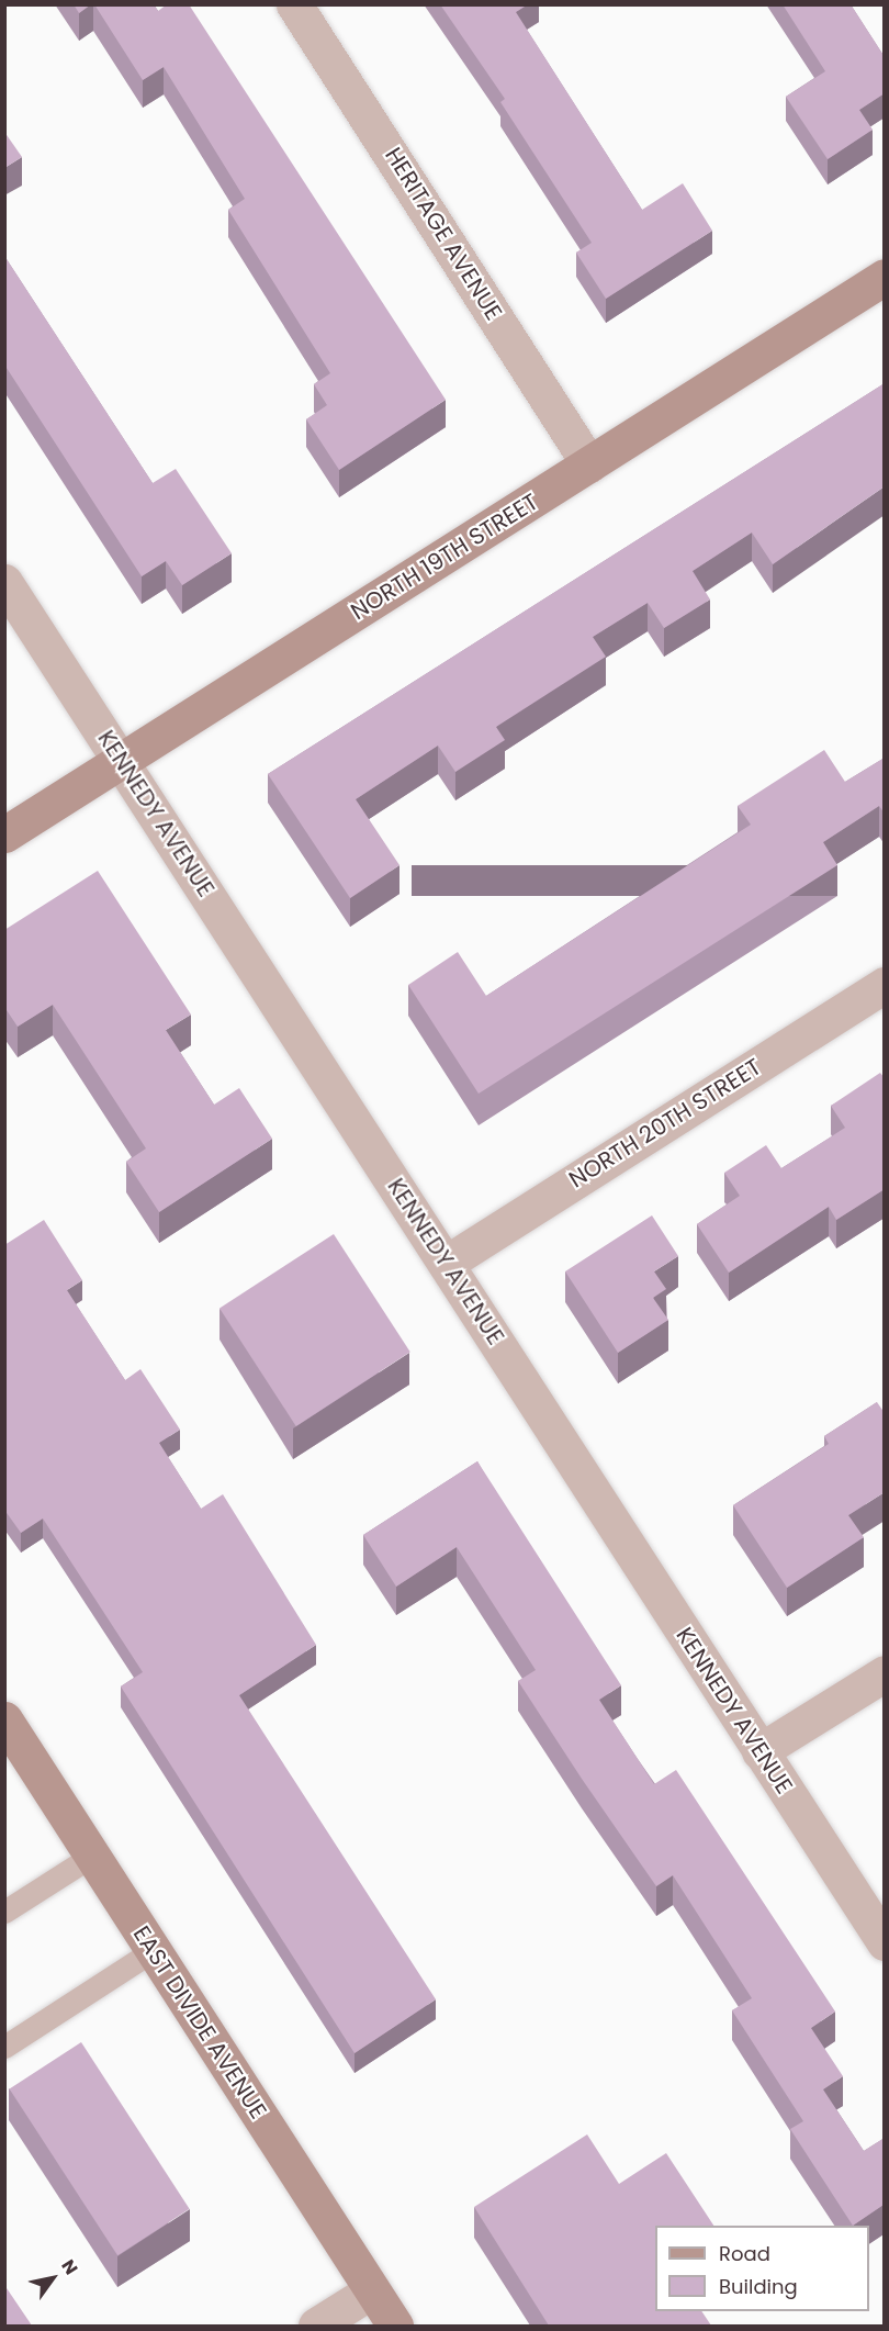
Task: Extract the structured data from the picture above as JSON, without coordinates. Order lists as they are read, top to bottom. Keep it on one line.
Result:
{"streets":{"street":["HERITAGE AVENUE","NORTH 19TH STREET","KENNEDY AVENUE","NORTH 20TH STREET","EAST DIVIDE AVENUE"]},"crossings":[["HERITAGE AVENUE","NORTH 19TH STREET"],["NORTH 19TH STREET","KENNEDY AVENUE"],["KENNEDY AVENUE","NORTH 20TH STREET"]],"legend":["Road","Building"],"north":"top right"}
